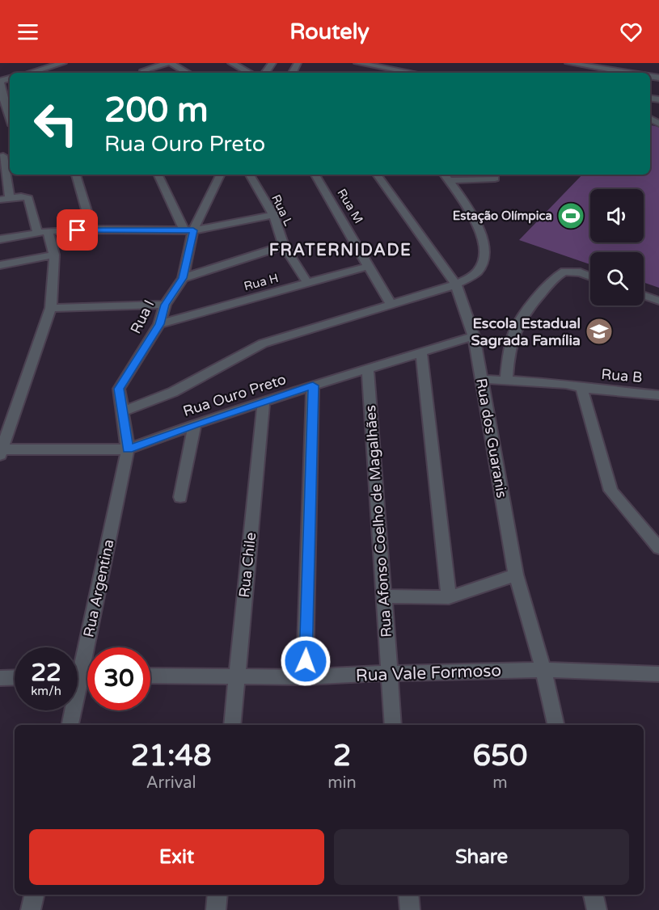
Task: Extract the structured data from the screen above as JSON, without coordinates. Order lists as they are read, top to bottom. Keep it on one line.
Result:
{"streets":{"street":["Rua M","Rua L","Rua H","Rua I","Rua B","Rua Ouro Preto","Rua dos Guaranis","Rua Afonso Coelho de Magalhães","Rua Chile","Rua Argentina","Rua Vale Formoso"]},"crossings":[["Rua M","Rua H"],["Rua L","Rua H"],["Rua H","Rua I"],["Rua I","Rua Ouro Preto"],["Rua I","Rua Argentina"],["Rua B","Rua dos Guaranis"],["Rua Ouro Preto","Rua dos Guaranis"],["Rua Ouro Preto","Rua Afonso Coelho de Magalhães"],["Rua Ouro Preto","Rua Chile"],["Rua Ouro Preto","Rua Argentina"],["Rua dos Guaranis","Rua Vale Formoso"],["Rua Afonso Coelho de Magalhães","Rua Vale Formoso"],["Rua Chile","Rua Vale Formoso"]],"districts":["FRATERNIDADE"],"places":{"sports":["Estação Olímpica"],"school or university":["Escola Estadual Sagrada Família"]},"page":{"header":"Routely","turn":["200 m","Rua Ouro Preto"],"speed":"22 km/h","limit":"30","eta":["21:48","Arrival","2","min","650","m"],"buttons":["Exit","Share"]}}
